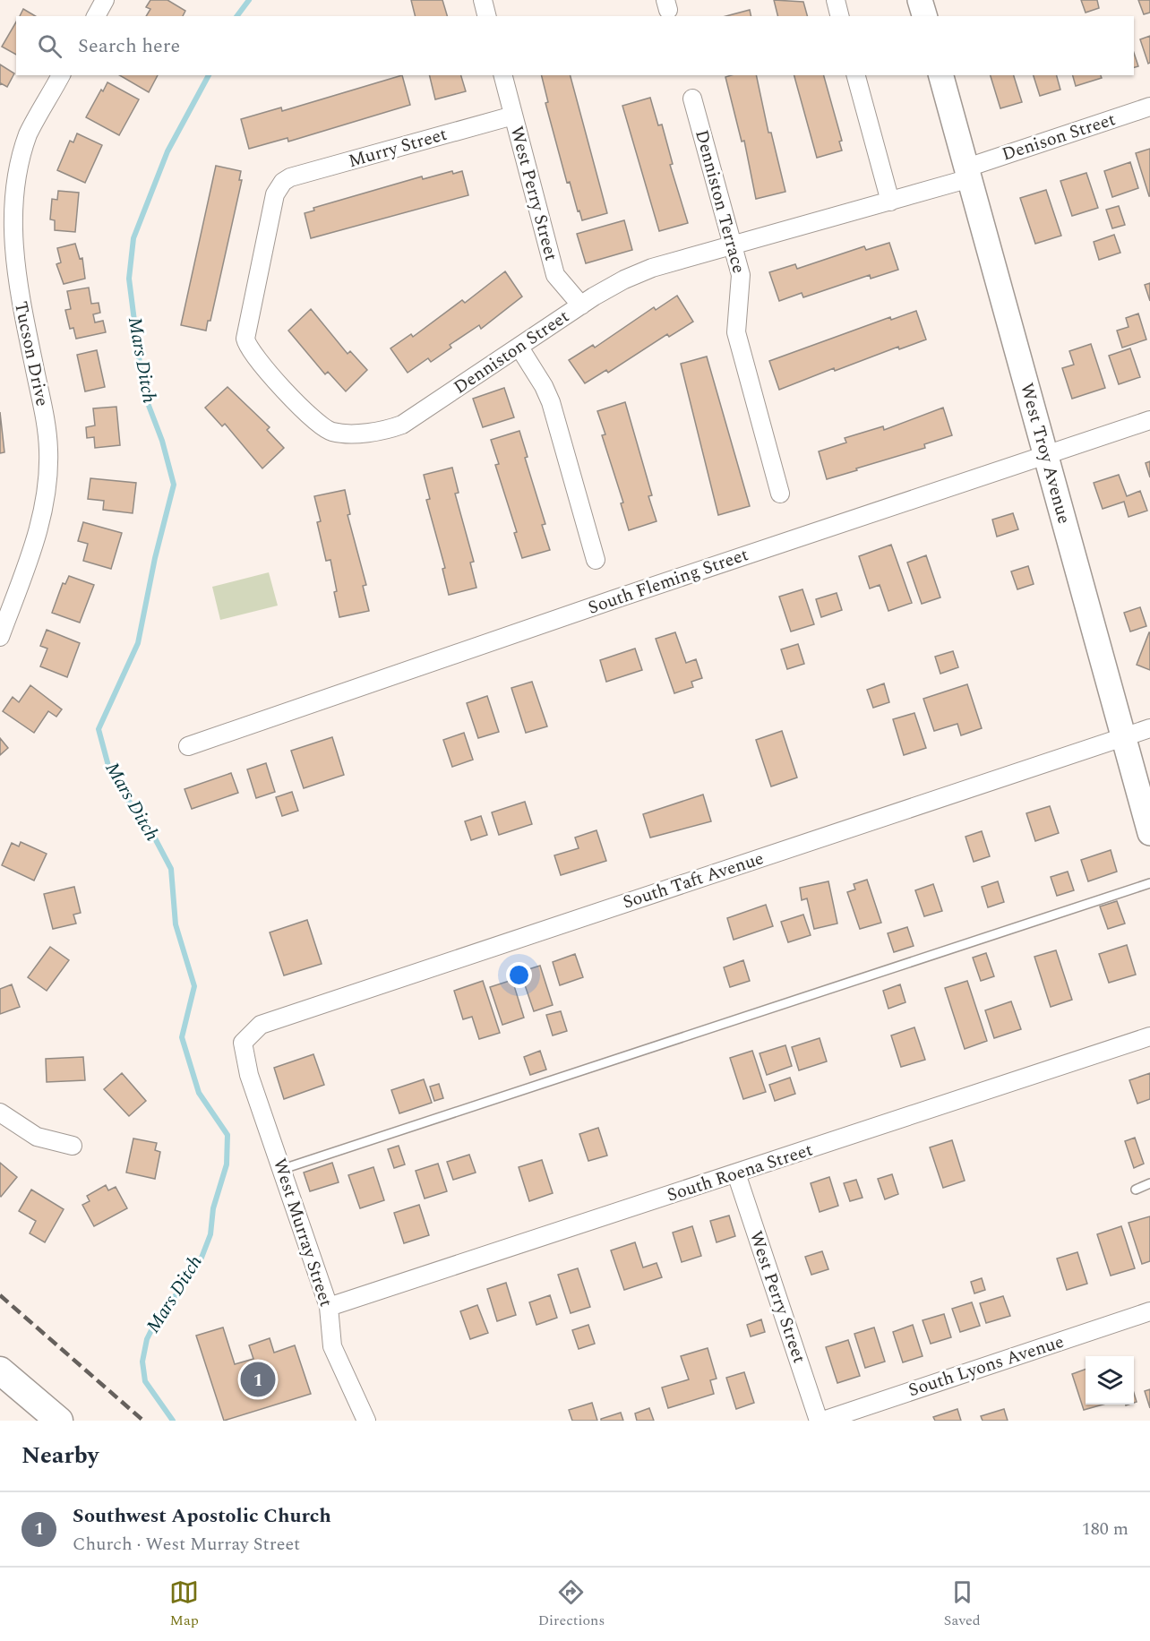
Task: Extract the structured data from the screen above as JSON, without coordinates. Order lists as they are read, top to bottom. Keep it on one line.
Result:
{"streets":{"street":["Denison Street","Murry Street","West Perry Street","Denniston Terrace","Denniston Street","Tucson Drive","West Troy Avenue","South Fleming Street","South Taft Avenue","South Roena Street","West Murray Street","South Lyons Avenue"]},"crossings":[["Denison Street","Denniston Street"],["Denison Street","West Troy Avenue"],["Murry Street","West Perry Street"],["Murry Street","Denniston Street"],["West Perry Street","Denniston Street"],["West Perry Street","South Roena Street"],["West Perry Street","South Lyons Avenue"],["Denniston Terrace","Denniston Street"],["Denniston Street","West Troy Avenue"],["West Troy Avenue","South Fleming Street"],["West Troy Avenue","South Taft Avenue"],["South Taft Avenue","West Murray Street"],["South Roena Street","West Murray Street"]],"water":["Mars Ditch"],"page":{"search":"Search here","pins":"1","heading":"Nearby","list":[{"mark":"1","name":"Southwest Apostolic Church","note":"Church · West Murray Street","value":"180 m"}],"nav":["Map","Directions","Saved"]}}
